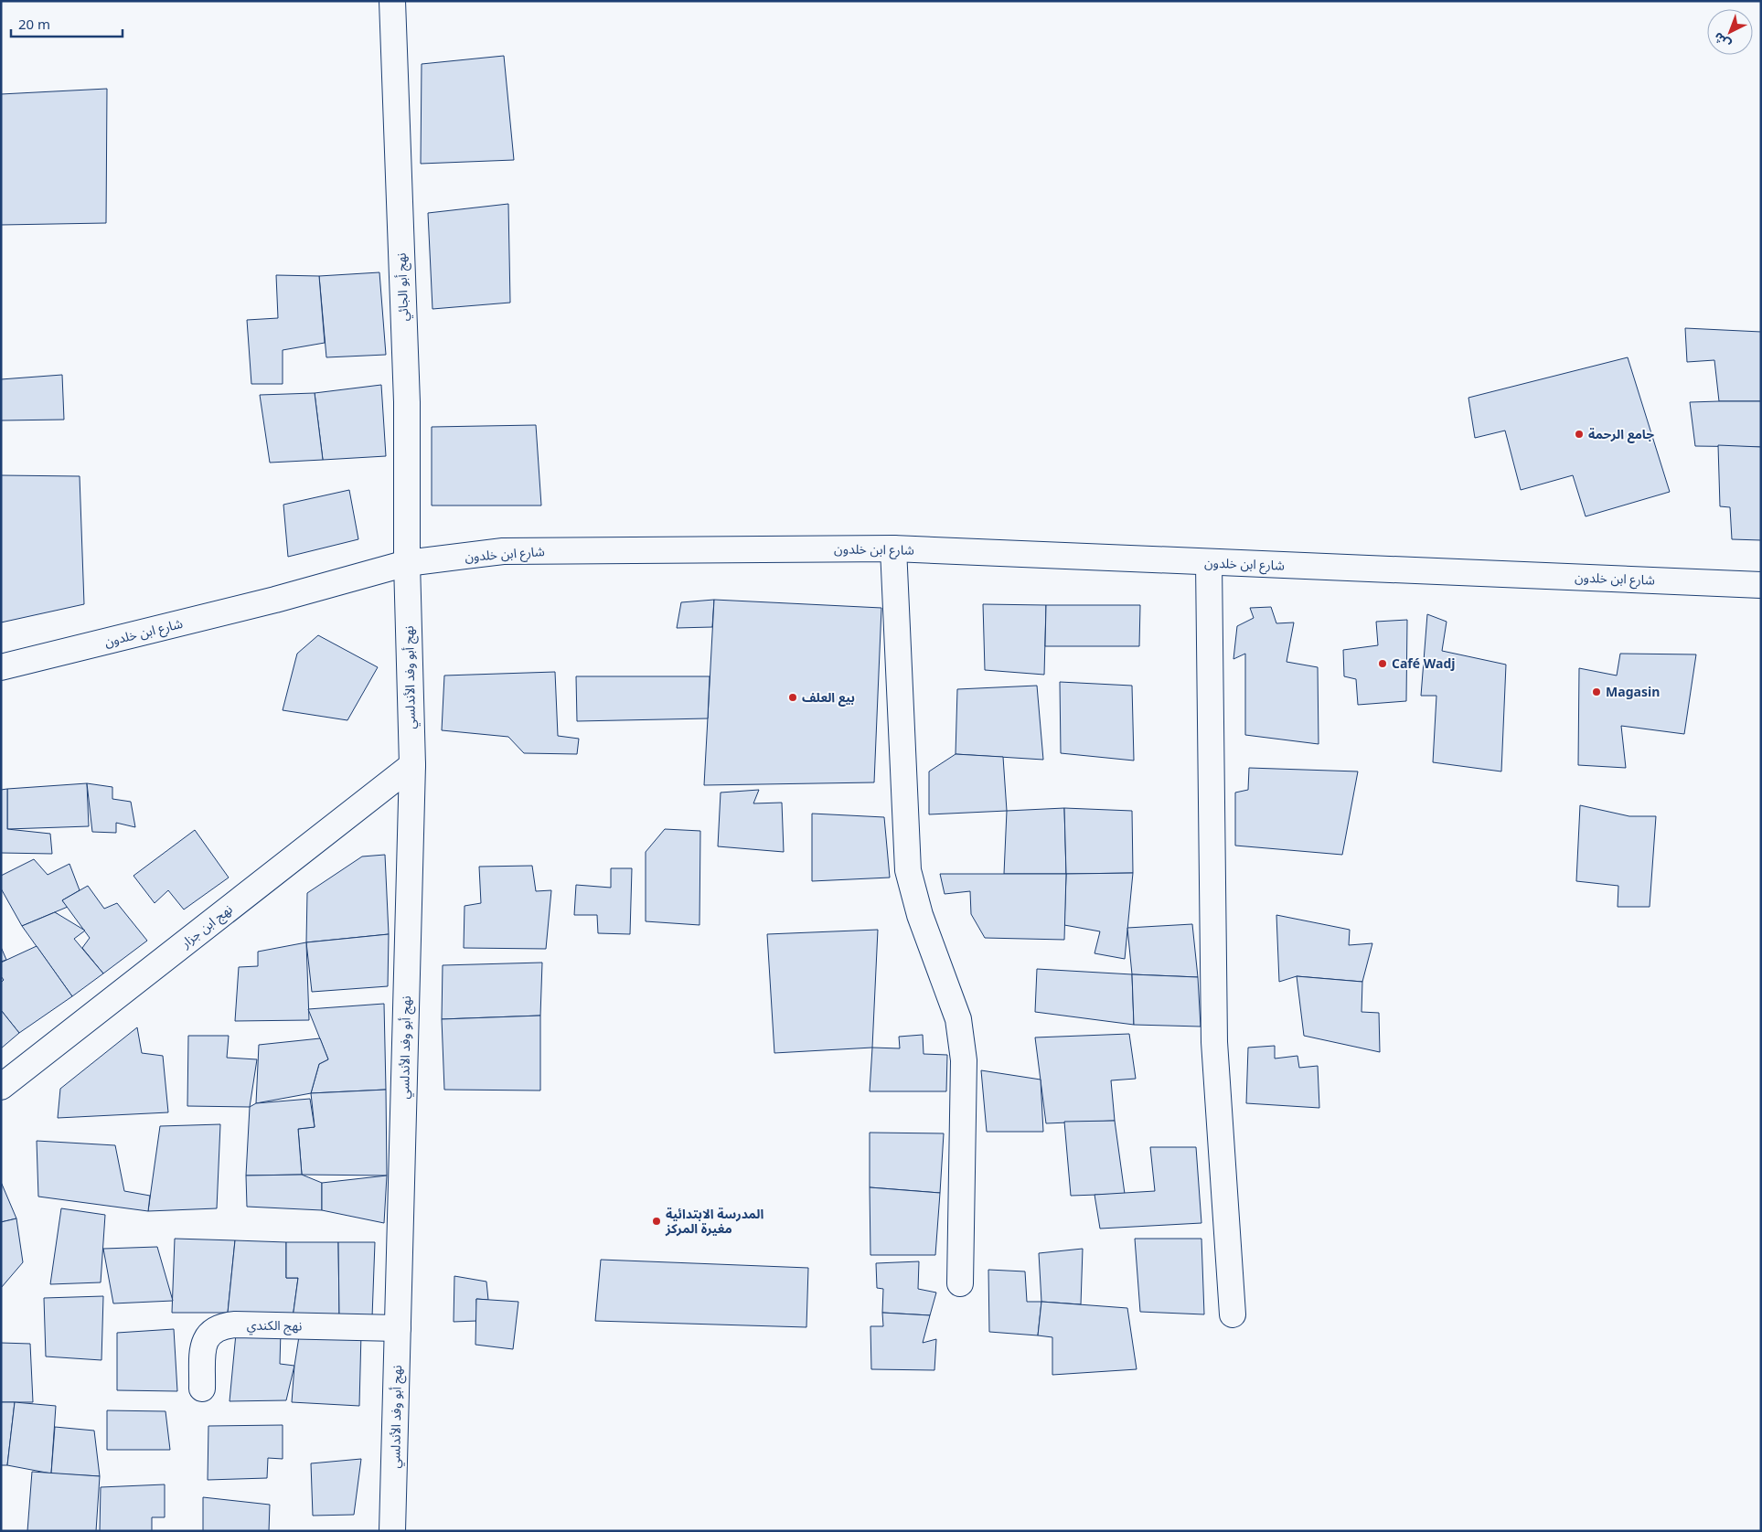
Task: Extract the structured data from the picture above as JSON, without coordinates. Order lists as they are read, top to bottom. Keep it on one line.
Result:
{"streets":{"street":["نهج أبو الجائي","شارع ابن خلدون","نهج أبو وفد الأندلسي","نهج ابن جزار","نهج الكندي"]},"crossings":[["نهج أبو الجائي","شارع ابن خلدون"],["نهج أبو الجائي","نهج أبو وفد الأندلسي"],["شارع ابن خلدون","نهج أبو وفد الأندلسي"],["نهج أبو وفد الأندلسي","نهج ابن جزار"],["نهج أبو وفد الأندلسي","نهج الكندي"]],"places":["جامع الرحمة","Café Wadj","Magasin","بيع العلف","المدرسة الابتدائية مغيرة المركز"],"scale_bar":"20 m","north":"bottom left"}
